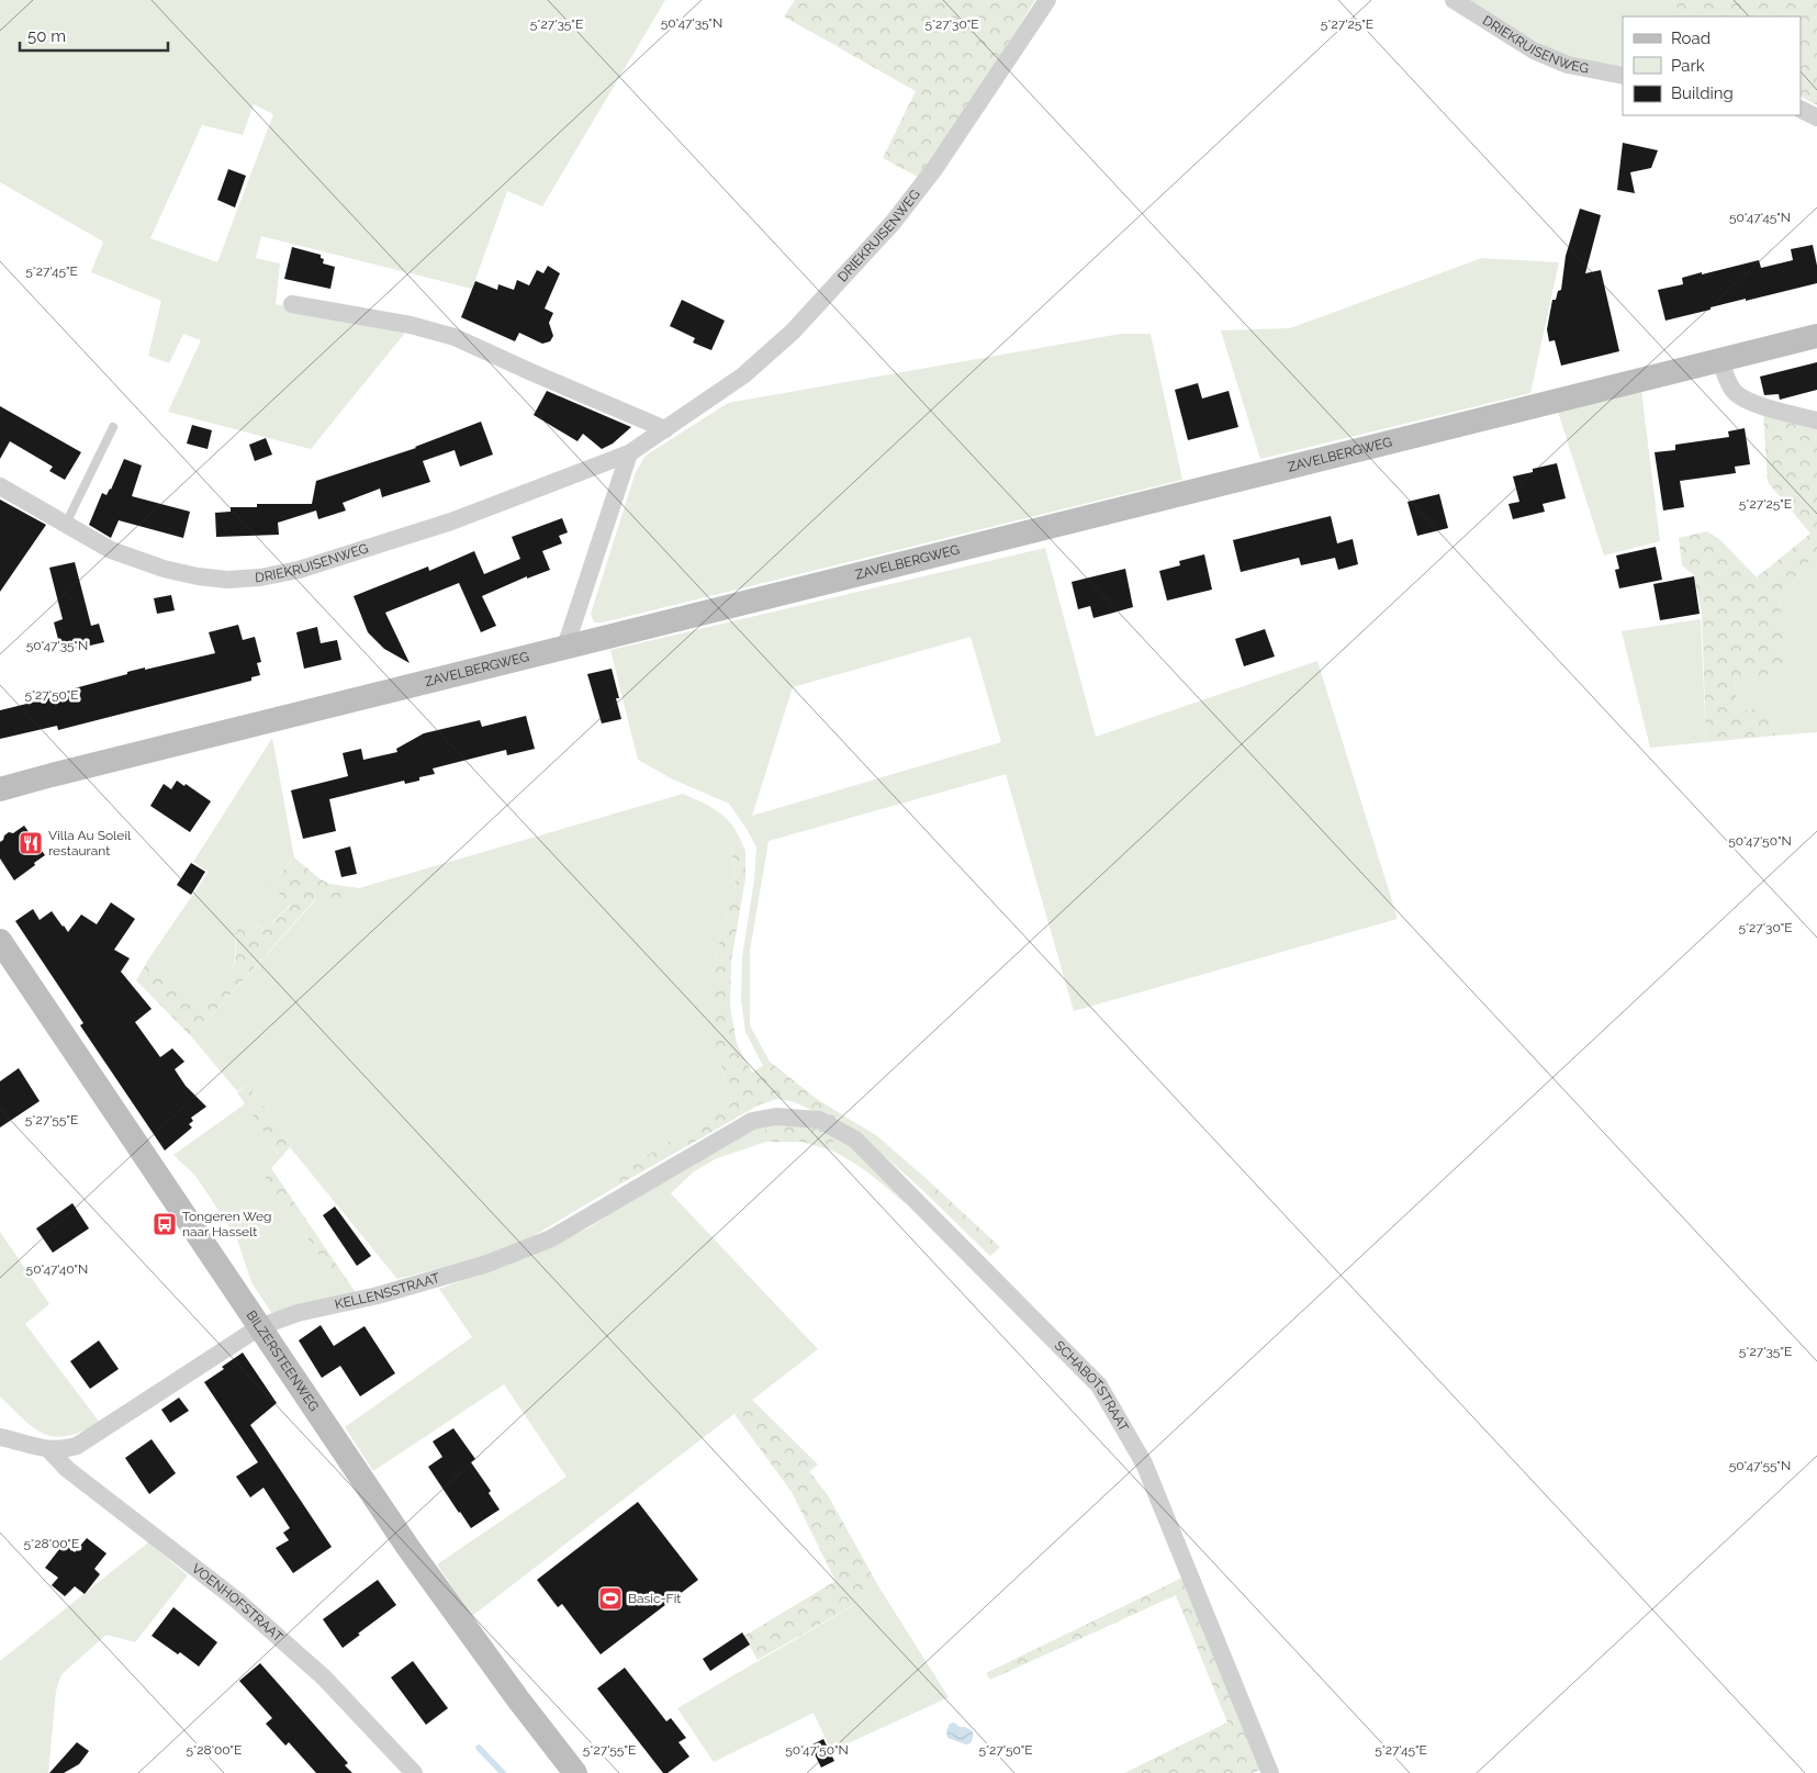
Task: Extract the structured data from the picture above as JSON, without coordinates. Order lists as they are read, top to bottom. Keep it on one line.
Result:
{"streets":{"main road":["ZAVELBERGWEG","BILZERSTEENWEG"],"street":["DRIEKRUISENWEG","KELLENSSTRAAT","SCHABOTSTRAAT","VOENHOFSTRAAT"]},"crossings":[["KELLENSSTRAAT","BILZERSTEENWEG"],["KELLENSSTRAAT","SCHABOTSTRAAT"],["KELLENSSTRAAT","VOENHOFSTRAAT"]],"places":{"restaurant":["Villa Au Soleil restaurant"],"bus stop":["Tongeren Weg naar Hasselt"],"sports":["Basic-Fit"]},"legend":["Road","Park","Building"],"scale_bar":"50 m","coordinates":["50°47'35\"N","5°27'35\"E","5°27'30\"E","5°27'25\"E","50°47'45\"N","5°27'45\"E","5°27'50\"E","50°47'50\"N","5°27'55\"E","50°47'40\"N","50°47'55\"N","5°28'00\"E"]}
